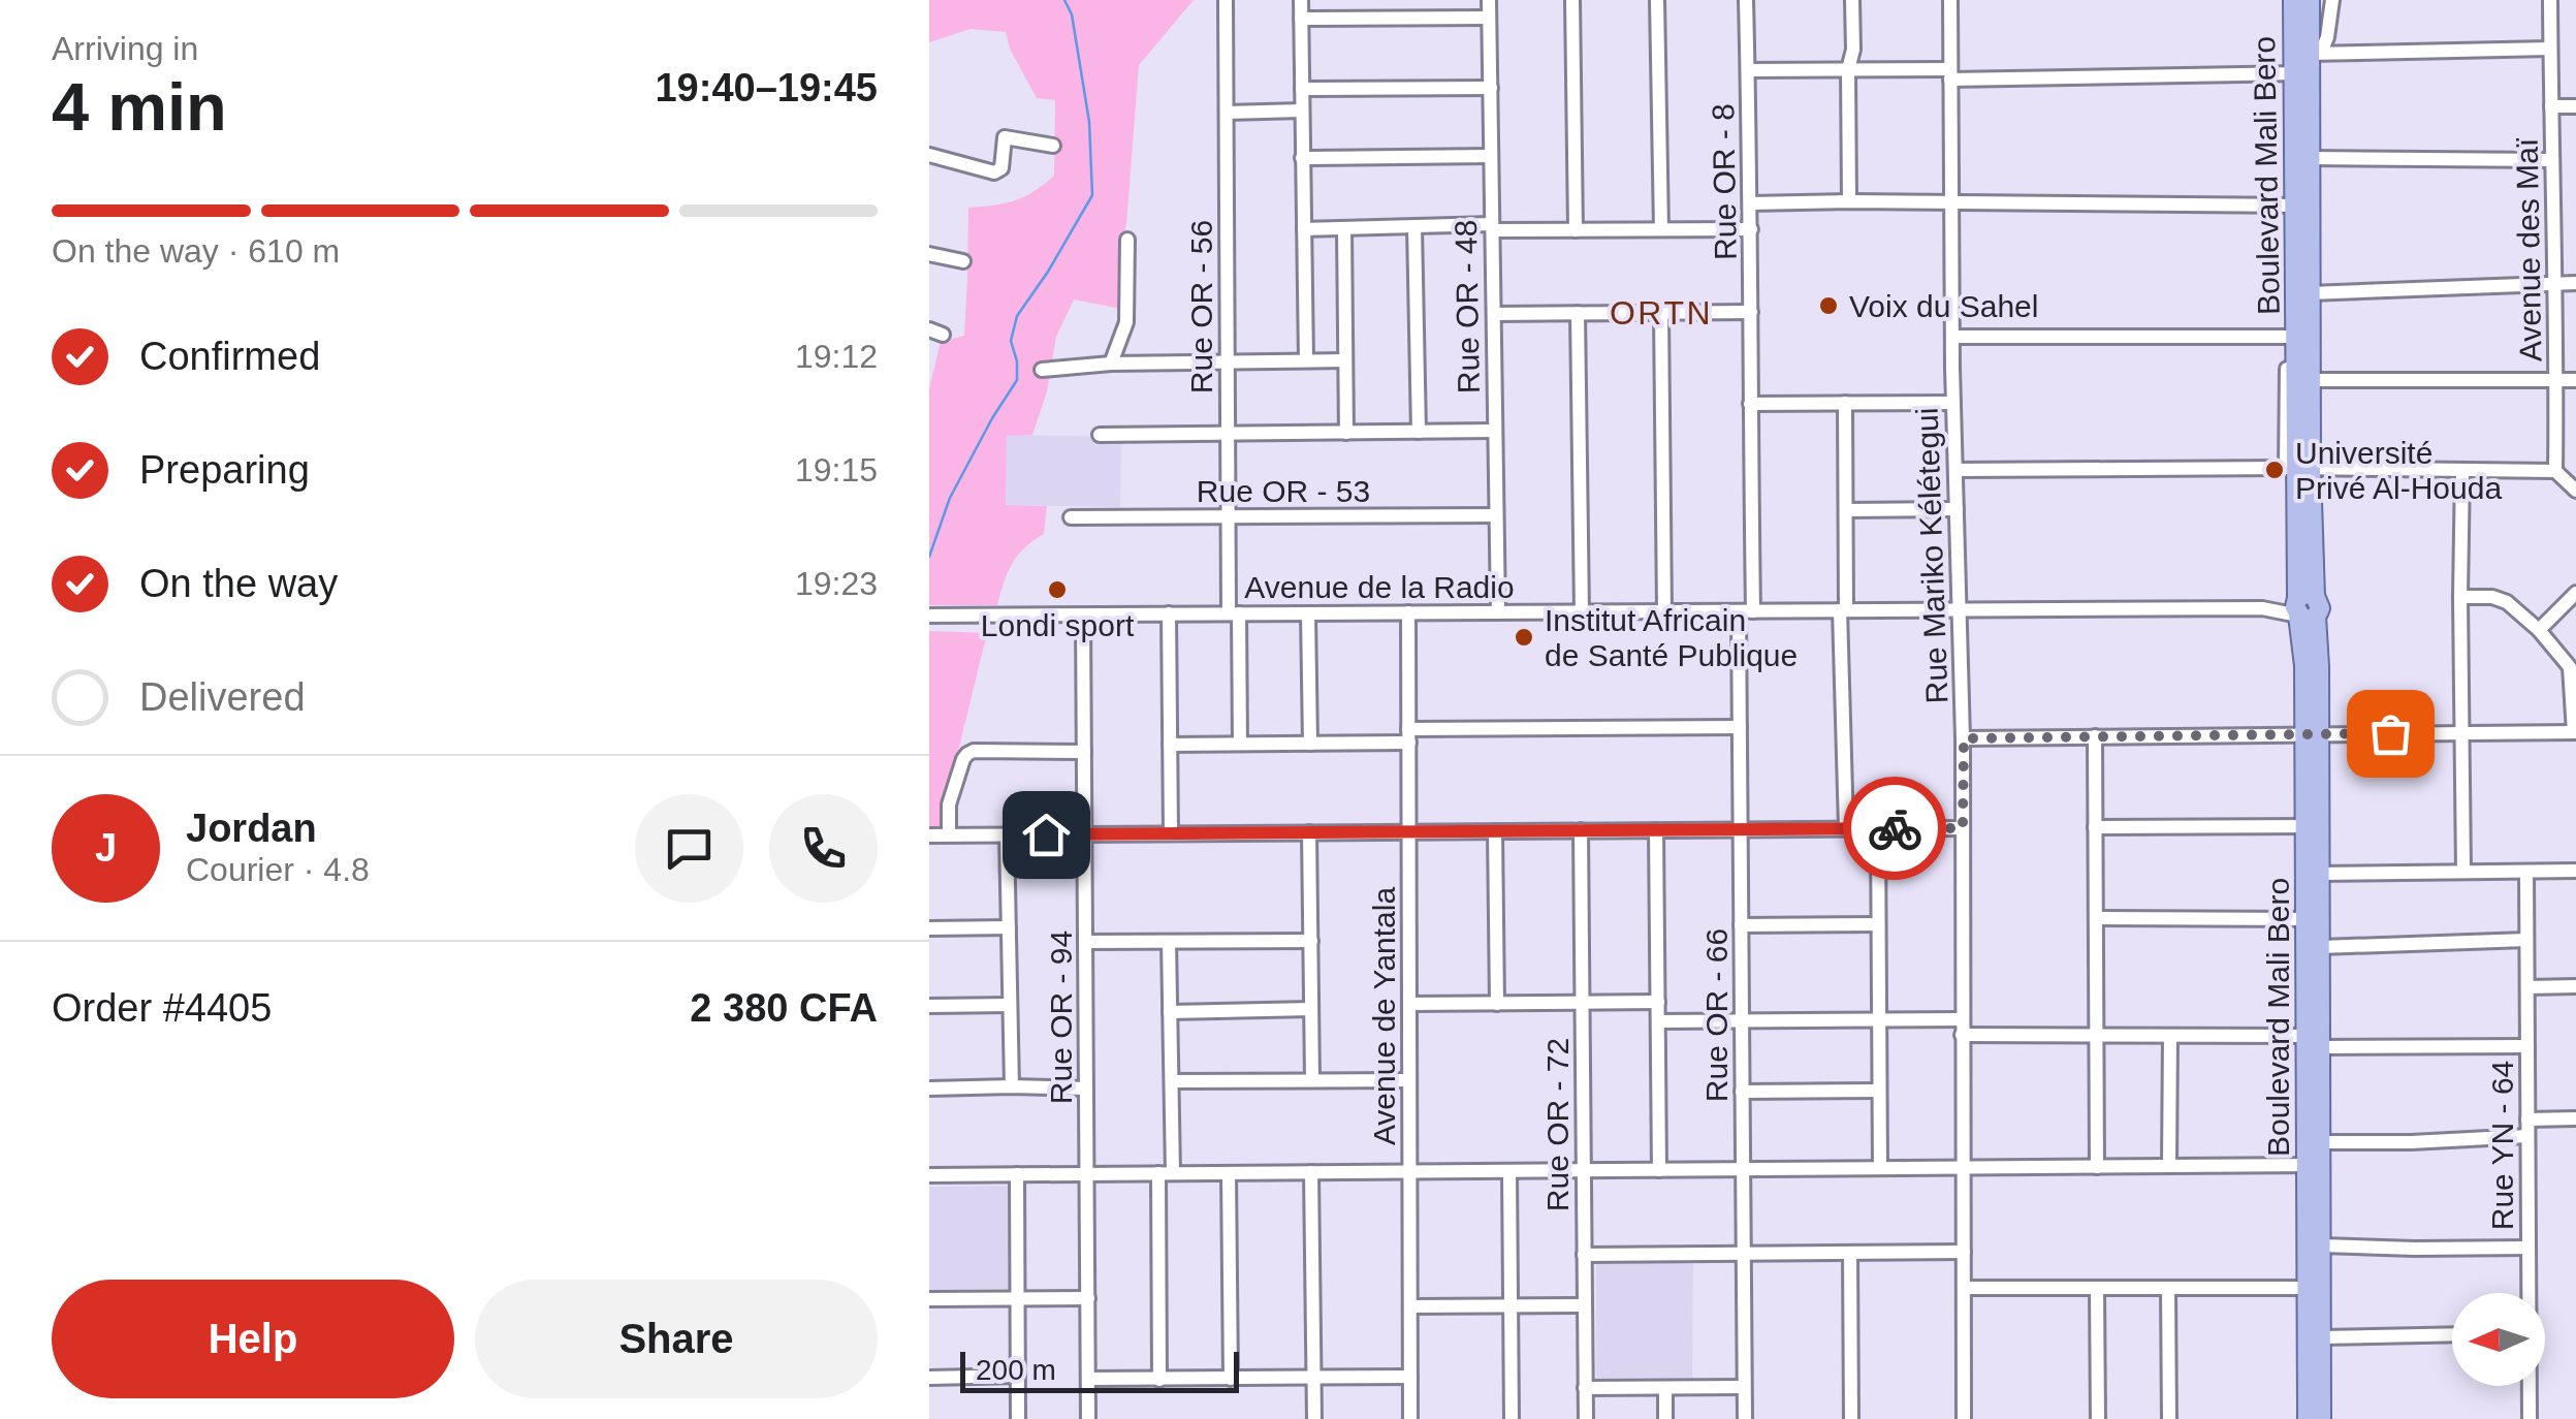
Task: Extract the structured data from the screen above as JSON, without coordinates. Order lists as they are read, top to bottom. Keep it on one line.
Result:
{"streets":{"main road":["Boulevard Mali Bero"],"street":["Rue OR - 8","Avenue des Maï","Rue OR - 56","Rue OR - 48","Rue OR - 53","Rue Mariko Kélétegui","Avenue de la Radio","Rue OR - 66","Avenue de Yantala","Rue OR - 94","Rue OR - 72","Rue YN - 64"]},"crossings":[["Boulevard Mali Bero","Avenue de la Radio"],["Rue OR - 8","Avenue de la Radio"],["Rue OR - 8","Rue OR - 66"],["Rue OR - 56","Rue OR - 53"],["Rue OR - 56","Avenue de la Radio"],["Rue OR - 48","Rue OR - 53"],["Rue OR - 48","Avenue de la Radio"],["Rue Mariko Kélétegui","Avenue de la Radio"],["Avenue de la Radio","Rue OR - 66"],["Avenue de la Radio","Avenue de Yantala"],["Avenue de la Radio","Rue OR - 94"]],"districts":["ORTN"],"places":["Voix du Sahel","Université Privé Al-Houda","Londi sport","Institut Africain de Santé Publique"],"scale_bar":"200 m","north":"left","page":{"heading":["4 min","Arriving in","19:40–19:45"],"panel":["Jordan","Courier · 4.8","Order #4405","2 380 CFA"],"bar":"On the way · 610 m","list":[["Confirmed","19:12"],["Preparing","19:15"],["On the way","19:23"],"Delivered"],"round":"J","buttons":["Help","Share"],"scale":"200 m"}}
